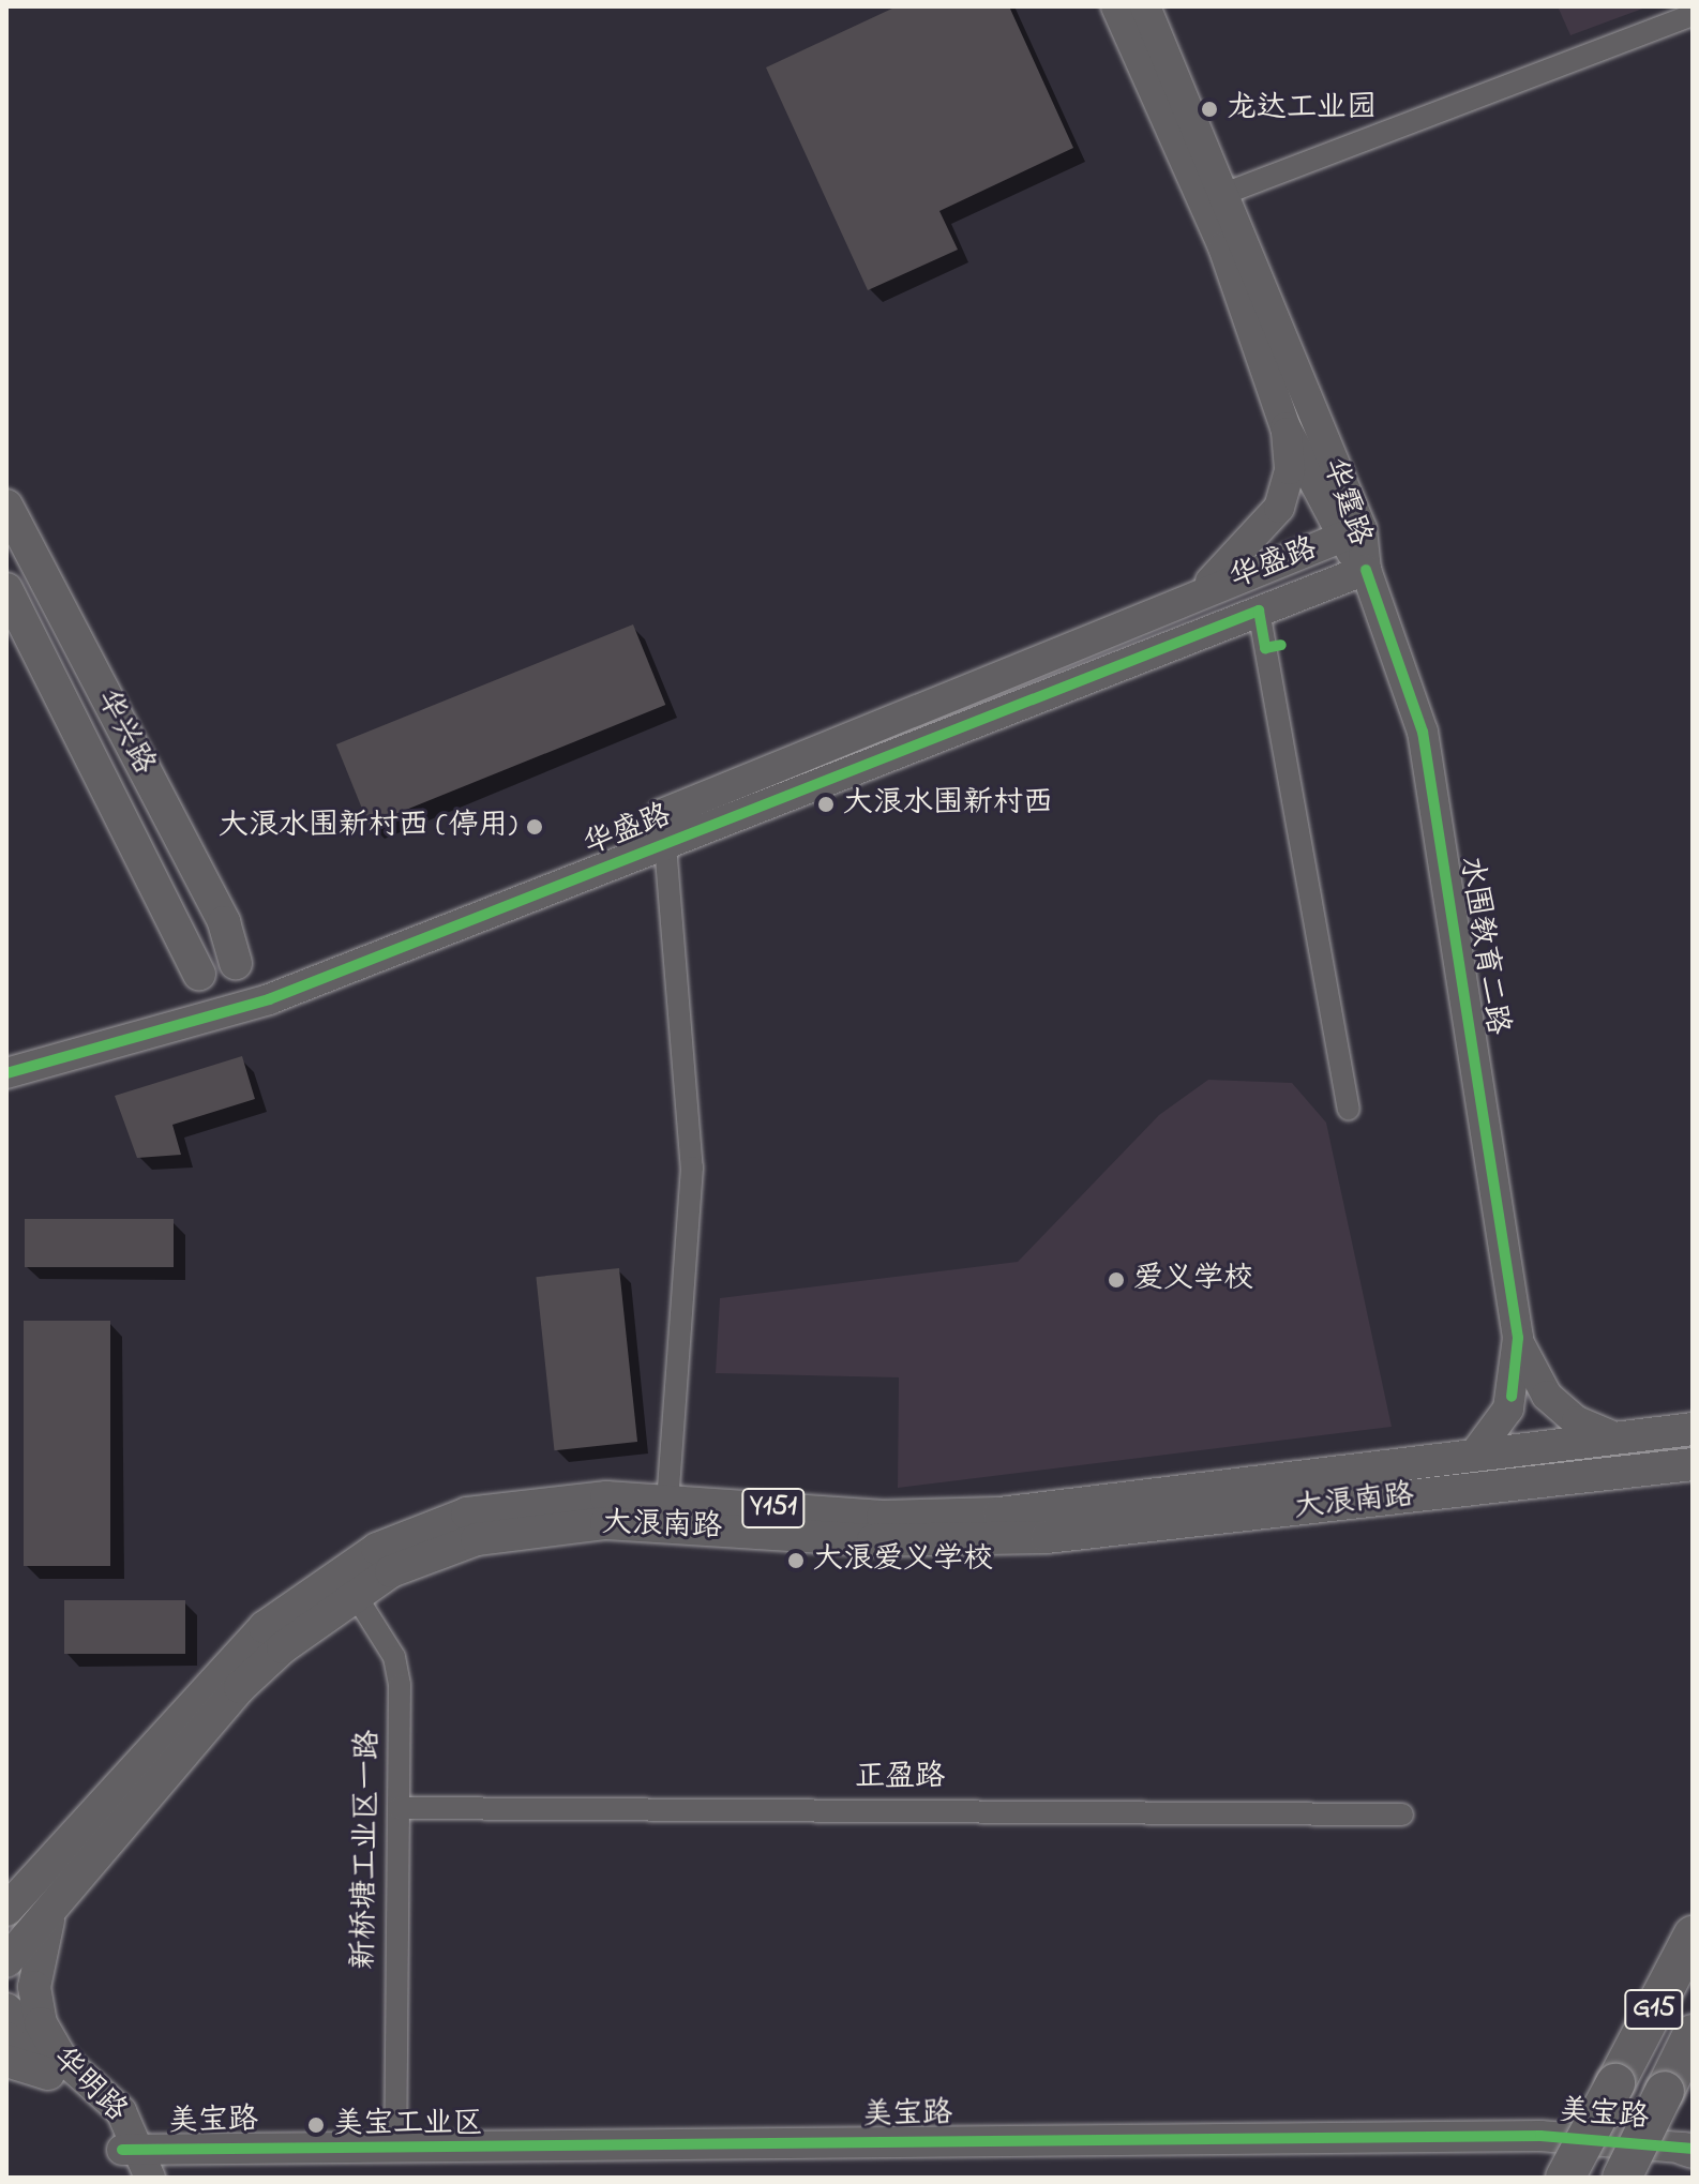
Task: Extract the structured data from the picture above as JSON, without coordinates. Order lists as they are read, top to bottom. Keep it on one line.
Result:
{"streets":{"highway":["G15"],"main road":["华霆路","华盛路","华兴路","水围教育二路","大浪南路","Y151","华明路","美宝路"],"street":["正盈路","新桥塘工业区一路"]},"crossings":[["华霆路","华盛路"],["华霆路","水围教育二路"],["华盛路","水围教育二路"],["大浪南路","新桥塘工业区一路"],["正盈路","新桥塘工业区一路"],["新桥塘工业区一路","美宝路"],["华明路","美宝路"]],"places":["龙达工业园","大浪水围新村西","大浪水围新村西 (停用)","爱义学校","大浪爱义学校","美宝工业区"]}
